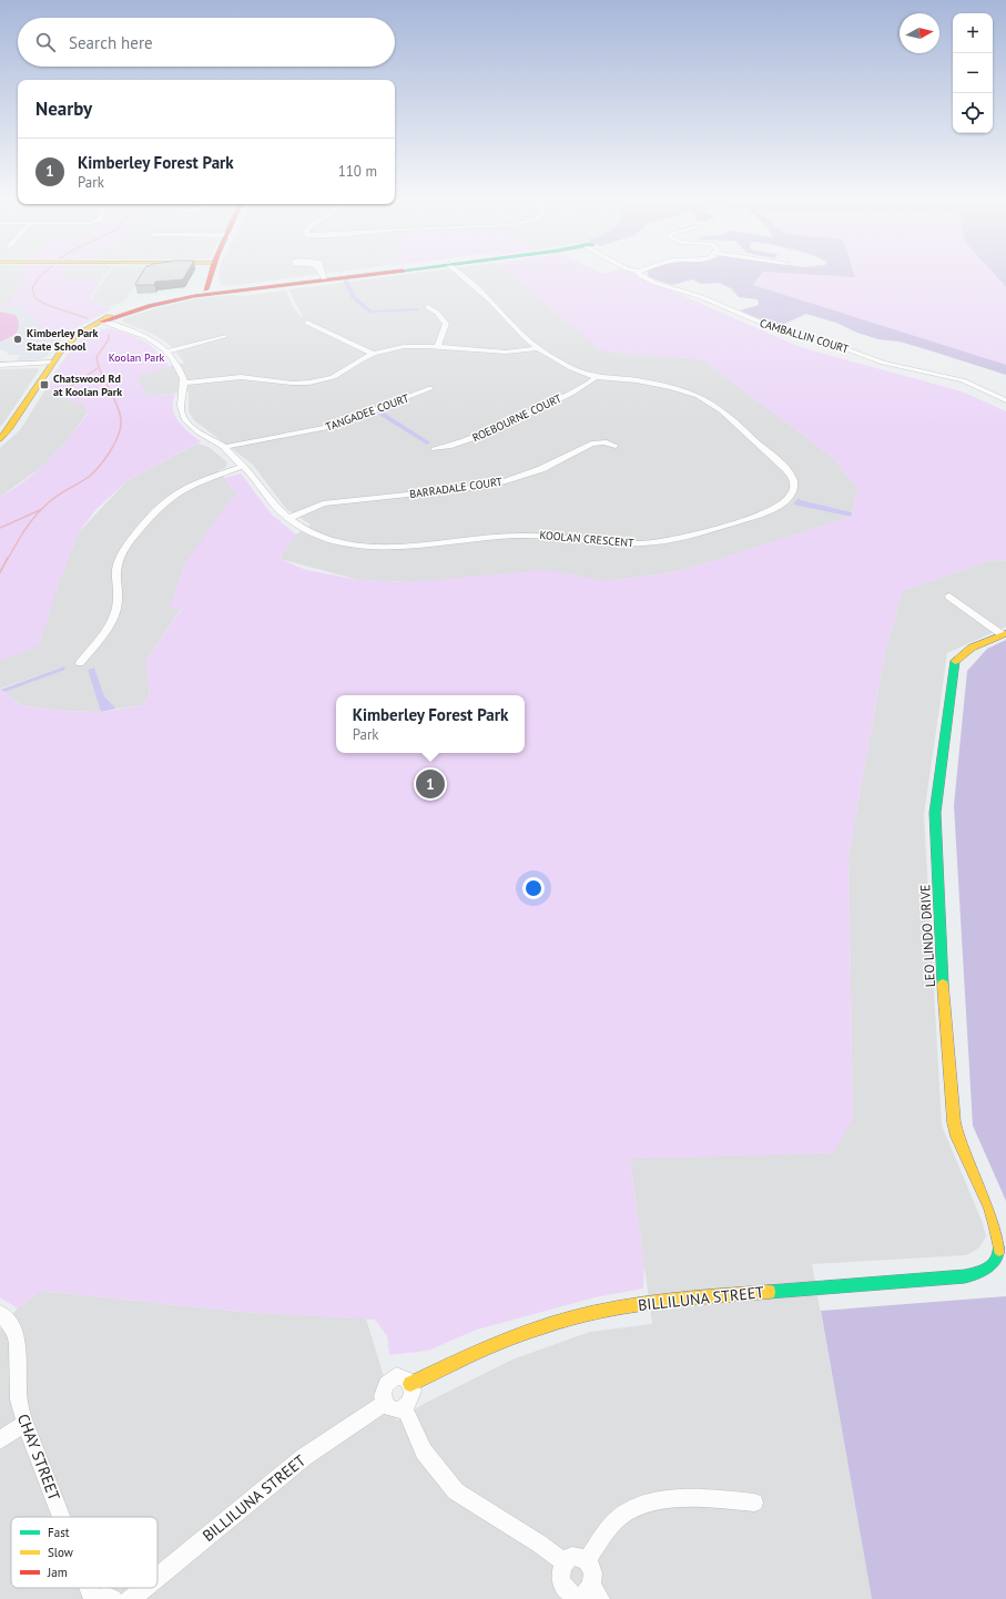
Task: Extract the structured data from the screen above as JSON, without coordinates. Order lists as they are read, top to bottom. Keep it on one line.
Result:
{"streets":{"street":["CAMBALLIN COURT","TANGADEE COURT","ROEBOURNE COURT","BARRADALE COURT","KOOLAN CRESCENT","LEO LINDO DRIVE","BILLILUNA STREET","CHAY STREET"]},"crossings":[["TANGADEE COURT","KOOLAN CRESCENT"],["ROEBOURNE COURT","KOOLAN CRESCENT"],["BARRADALE COURT","KOOLAN CRESCENT"],["LEO LINDO DRIVE","BILLILUNA STREET"]],"parks":["Koolan Park"],"places":{"other":["Kimberley Park State School"],"transit":["Chatswood Rd at Koolan Park"]},"legend":["Fast","Slow","Jam"],"north":"right","page":{"map_buttons":["+","−"],"search":"Search here","heading":"Nearby","list":[{"mark":"1","name":"Kimberley Forest Park","note":"Park","value":"110 m"}],"popup":["Kimberley Forest Park","Park"],"pins":"1"}}
